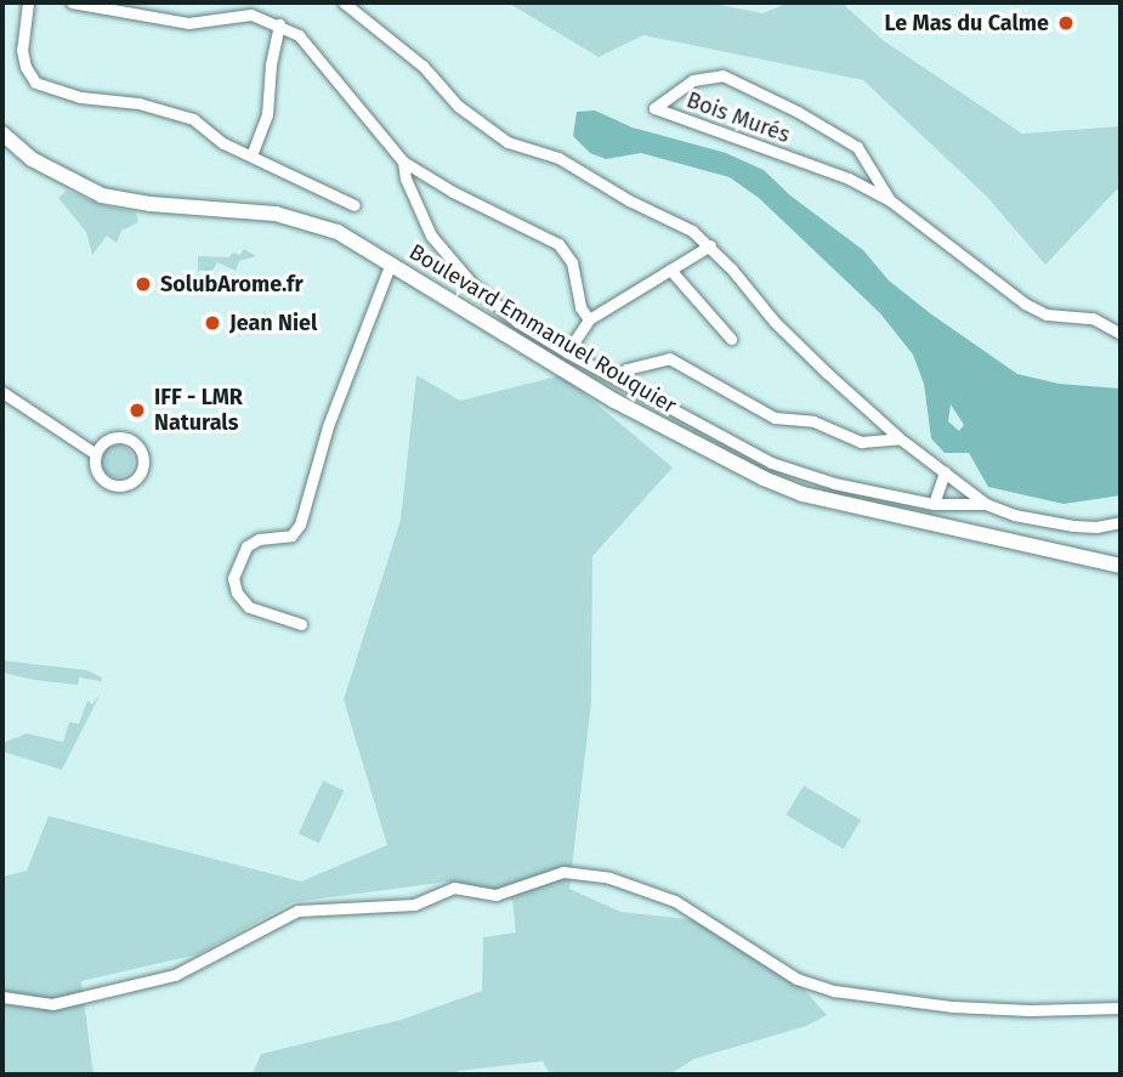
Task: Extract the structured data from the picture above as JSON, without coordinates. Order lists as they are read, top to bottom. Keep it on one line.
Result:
{"streets":{"street":["Bois Murés","Boulevard Emmanuel Rouquier"]},"places":["Le Mas du Calme","SolubArome.fr","Jean Niel","IFF - LMR Naturals"]}
